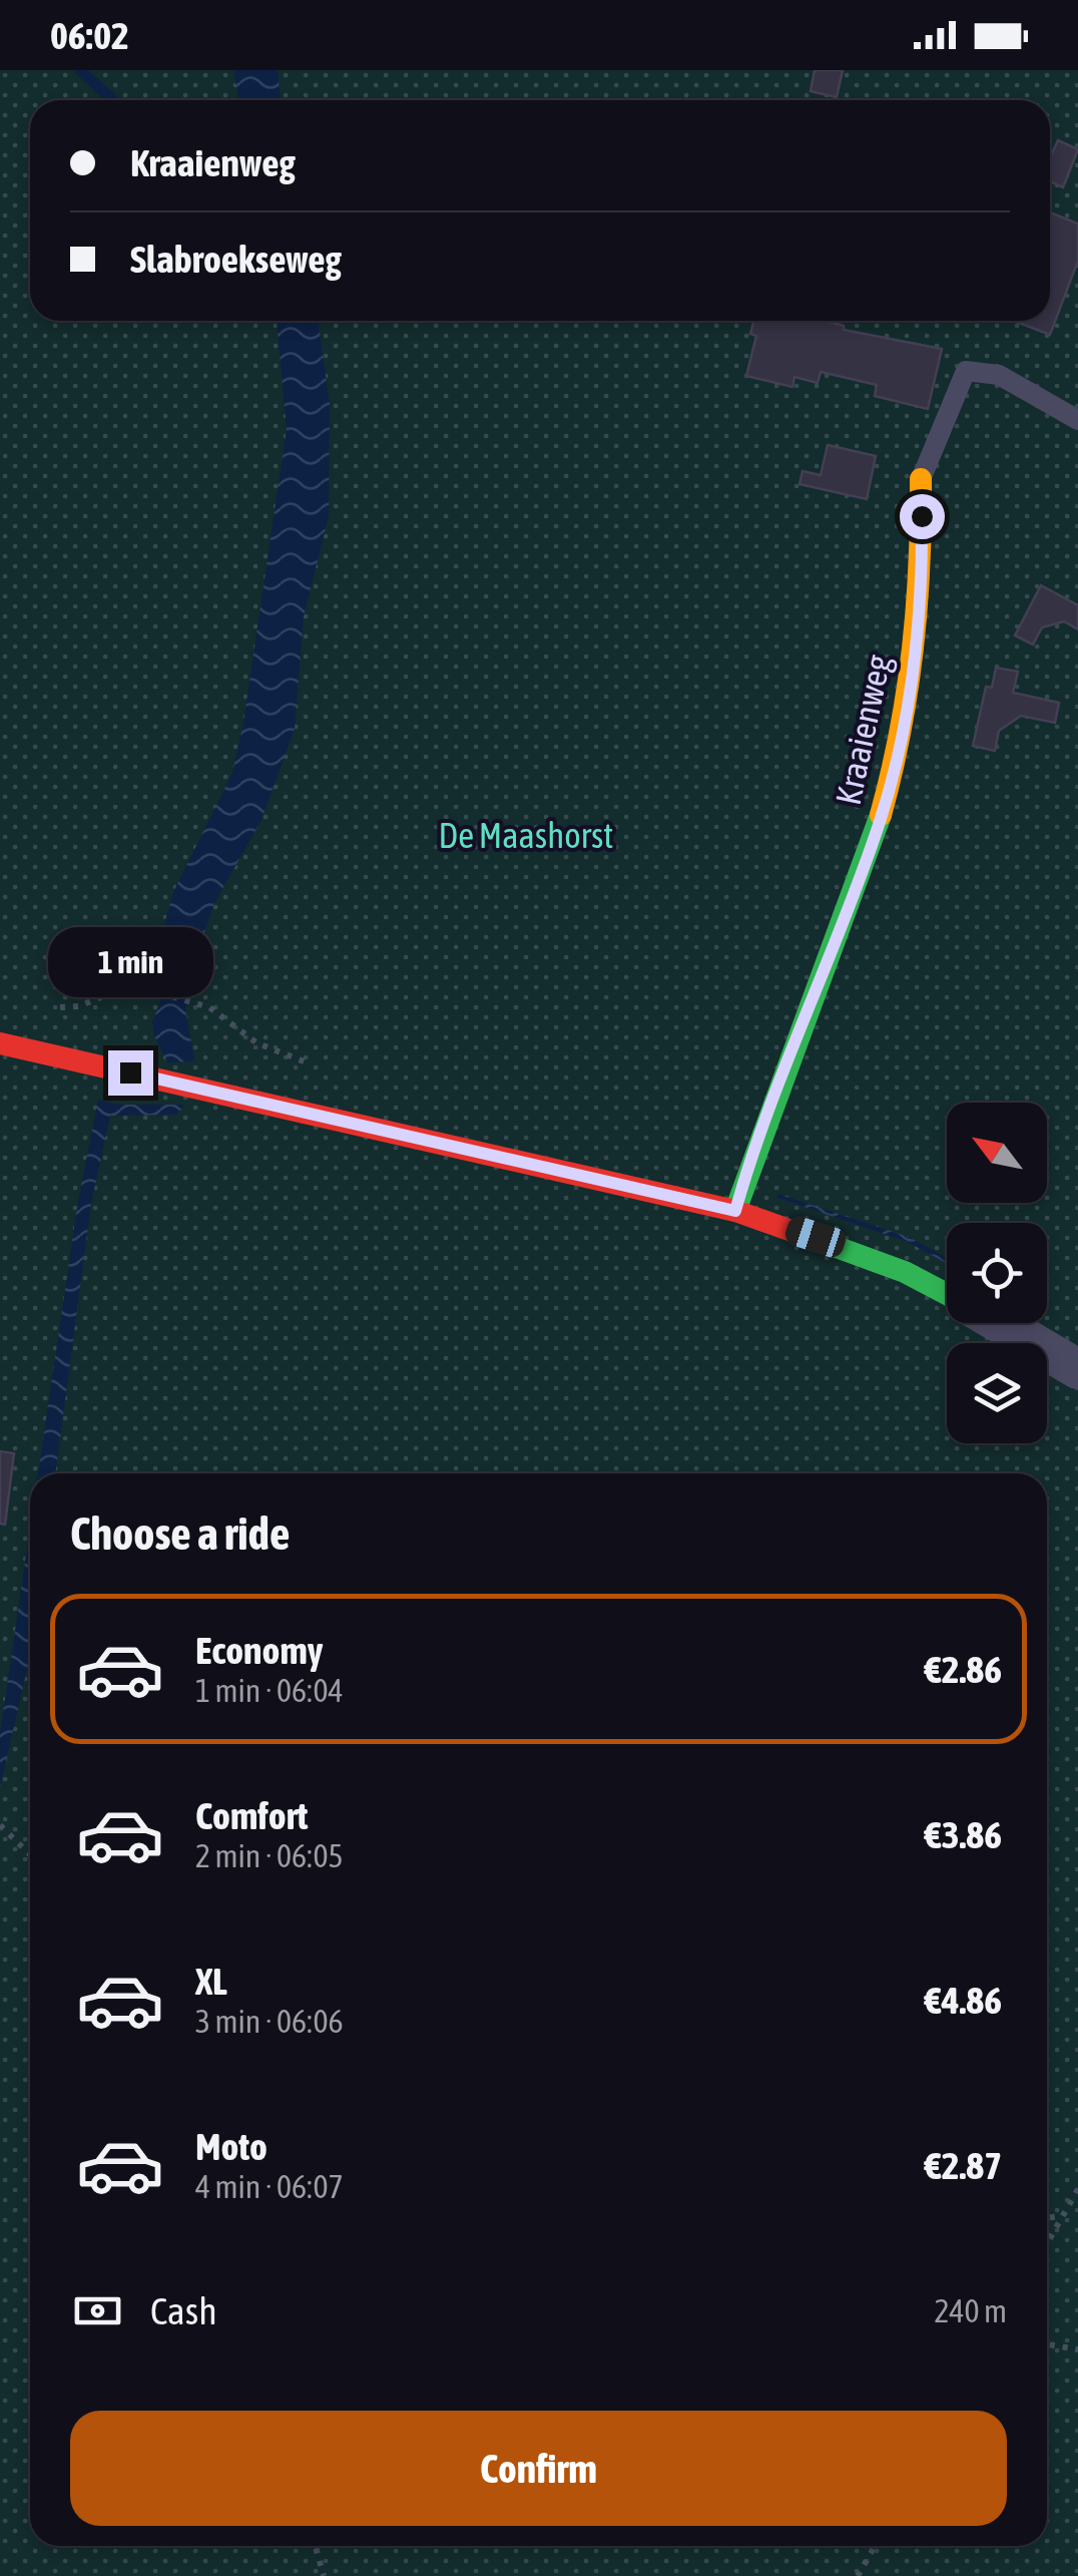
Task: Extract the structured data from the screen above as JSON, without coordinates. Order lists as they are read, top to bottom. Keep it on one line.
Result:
{"streets":{"street":["Kraaienweg"]},"parks":["De Maashorst"],"north":"top left","page":{"status":"06:02","banner":["Kraaienweg","Slabroekseweg"],"bubble":"1 min","heading":"Choose a ride","list":[{"name":"Economy","note":"1 min · 06:04","value":"€2.86"},{"name":"Comfort","note":"2 min · 06:05","value":"€3.86"},{"name":"XL","note":"3 min · 06:06","value":"€4.86"},{"name":"Moto","note":"4 min · 06:07","value":"€2.87"}],"pay":["Cash","240 m"],"buttons":"Confirm"}}
